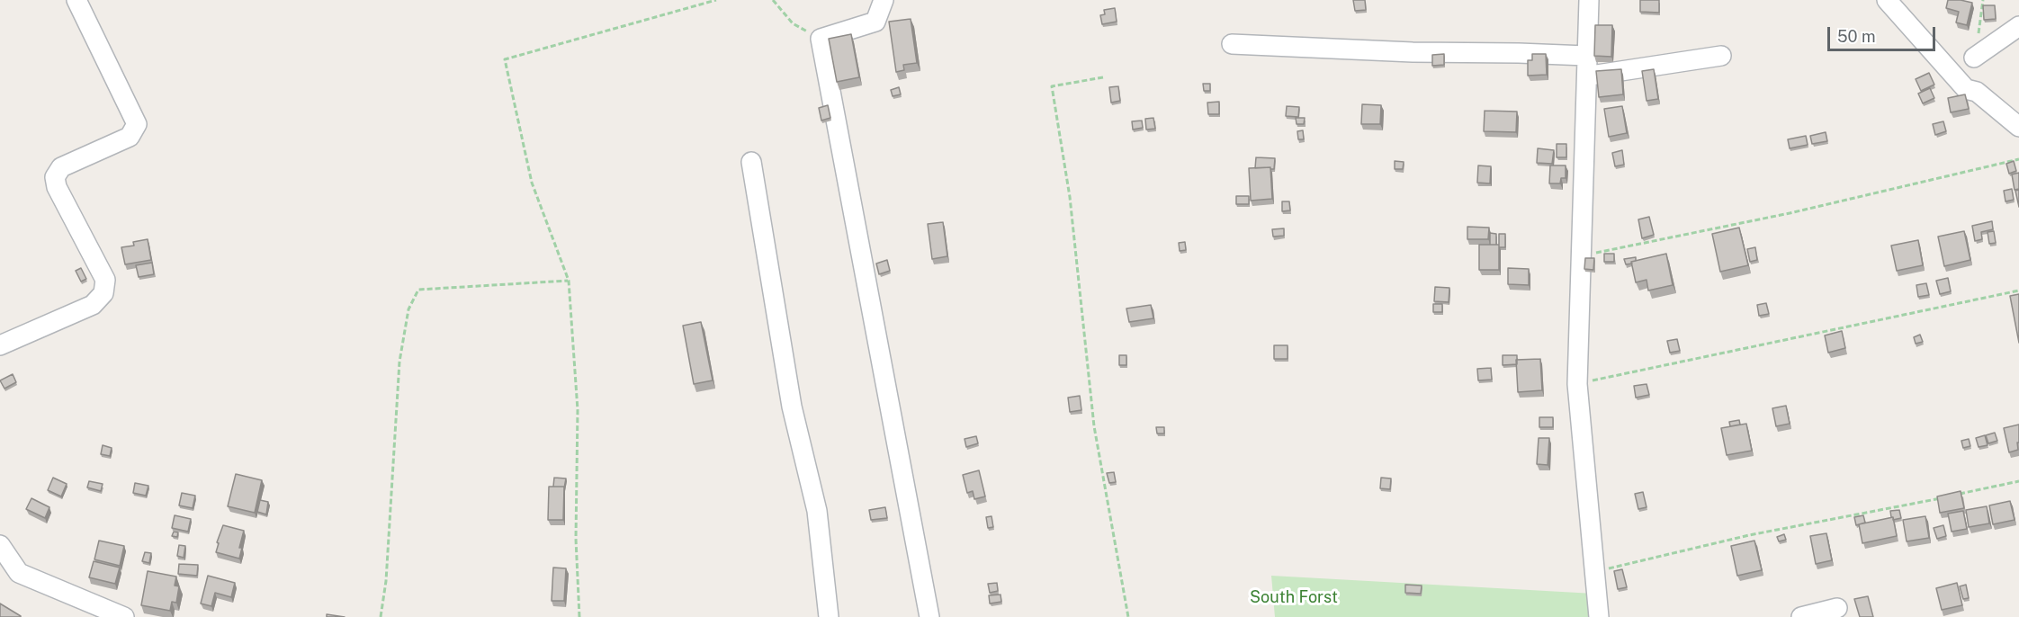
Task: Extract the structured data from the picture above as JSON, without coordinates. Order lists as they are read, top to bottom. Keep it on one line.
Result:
{"parks":["South Forst"],"scale_bar":"50 m"}
